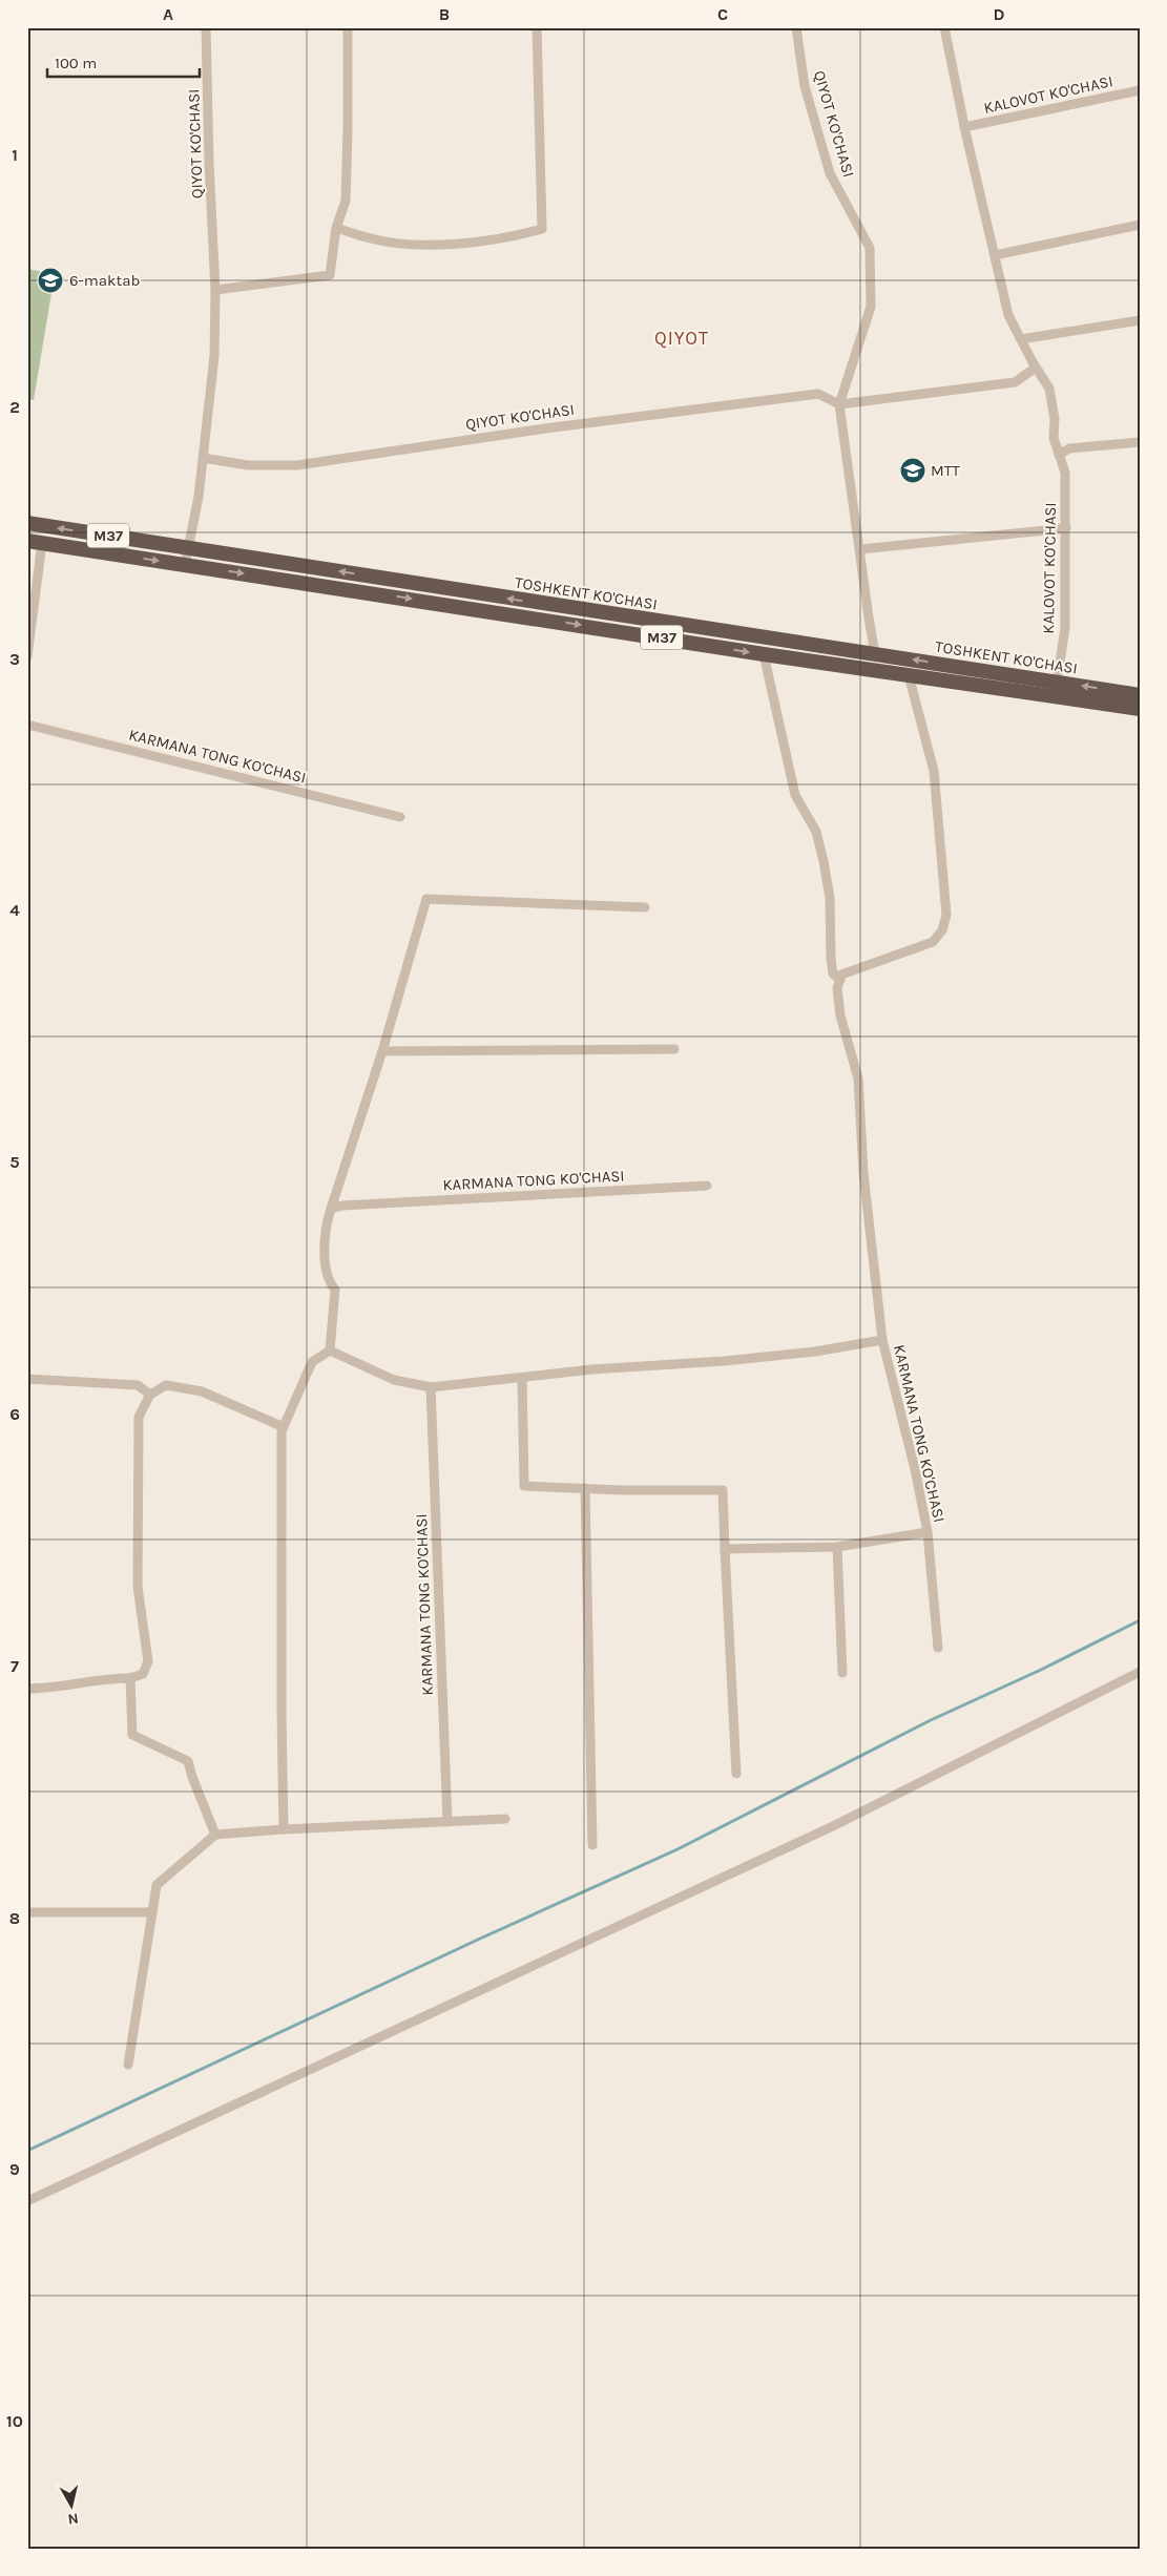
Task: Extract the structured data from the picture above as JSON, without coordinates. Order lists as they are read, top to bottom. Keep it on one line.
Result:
{"streets":{"highway":["M37","TOSHKENT KO'CHASI"],"street":["KALOVOT KO'CHASI","QIYOT KO'CHASI","KARMANA TONG KO'CHASI"]},"crossings":[["KALOVOT KO'CHASI","TOSHKENT KO'CHASI"],["QIYOT KO'CHASI","TOSHKENT KO'CHASI"],["TOSHKENT KO'CHASI","KARMANA TONG KO'CHASI"]],"districts":["QIYOT"],"places":{"school or university":["6-maktab","MTT"]},"scale_bar":"100 m","north":"bottom","grid":{"columns":["A","B","C","D"],"rows":["1","2","3","4","5","6","7","8","9","10"]}}
